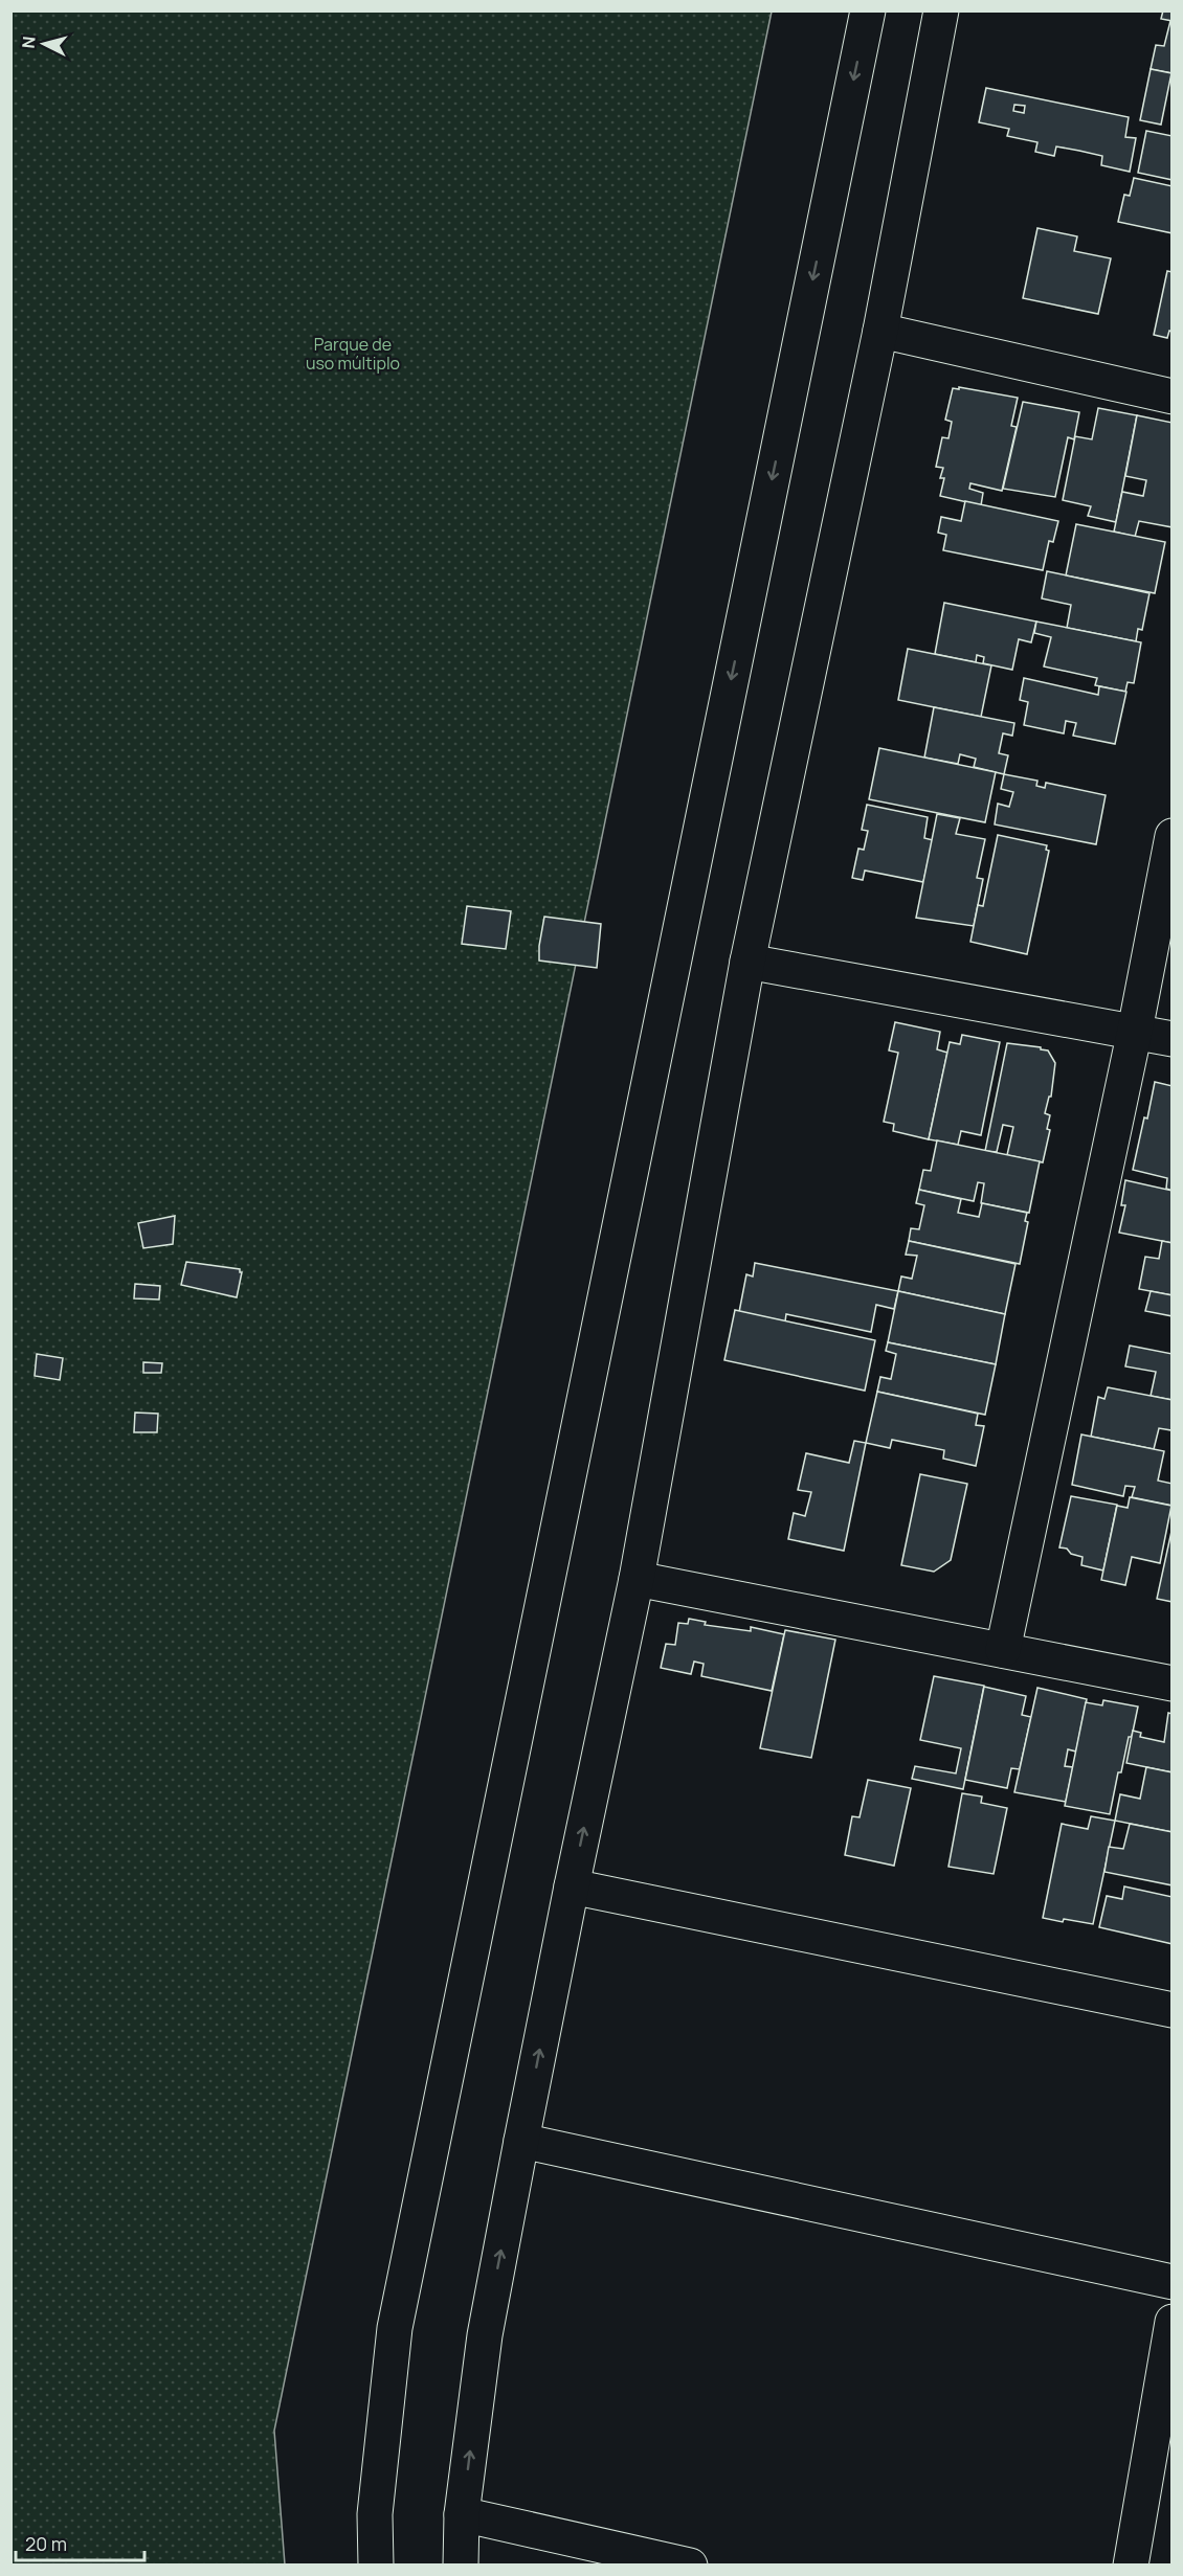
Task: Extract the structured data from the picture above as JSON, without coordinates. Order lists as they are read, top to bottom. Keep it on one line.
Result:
{"parks":["Parque de uso múltiplo"],"scale_bar":"20 m","north":"left"}
